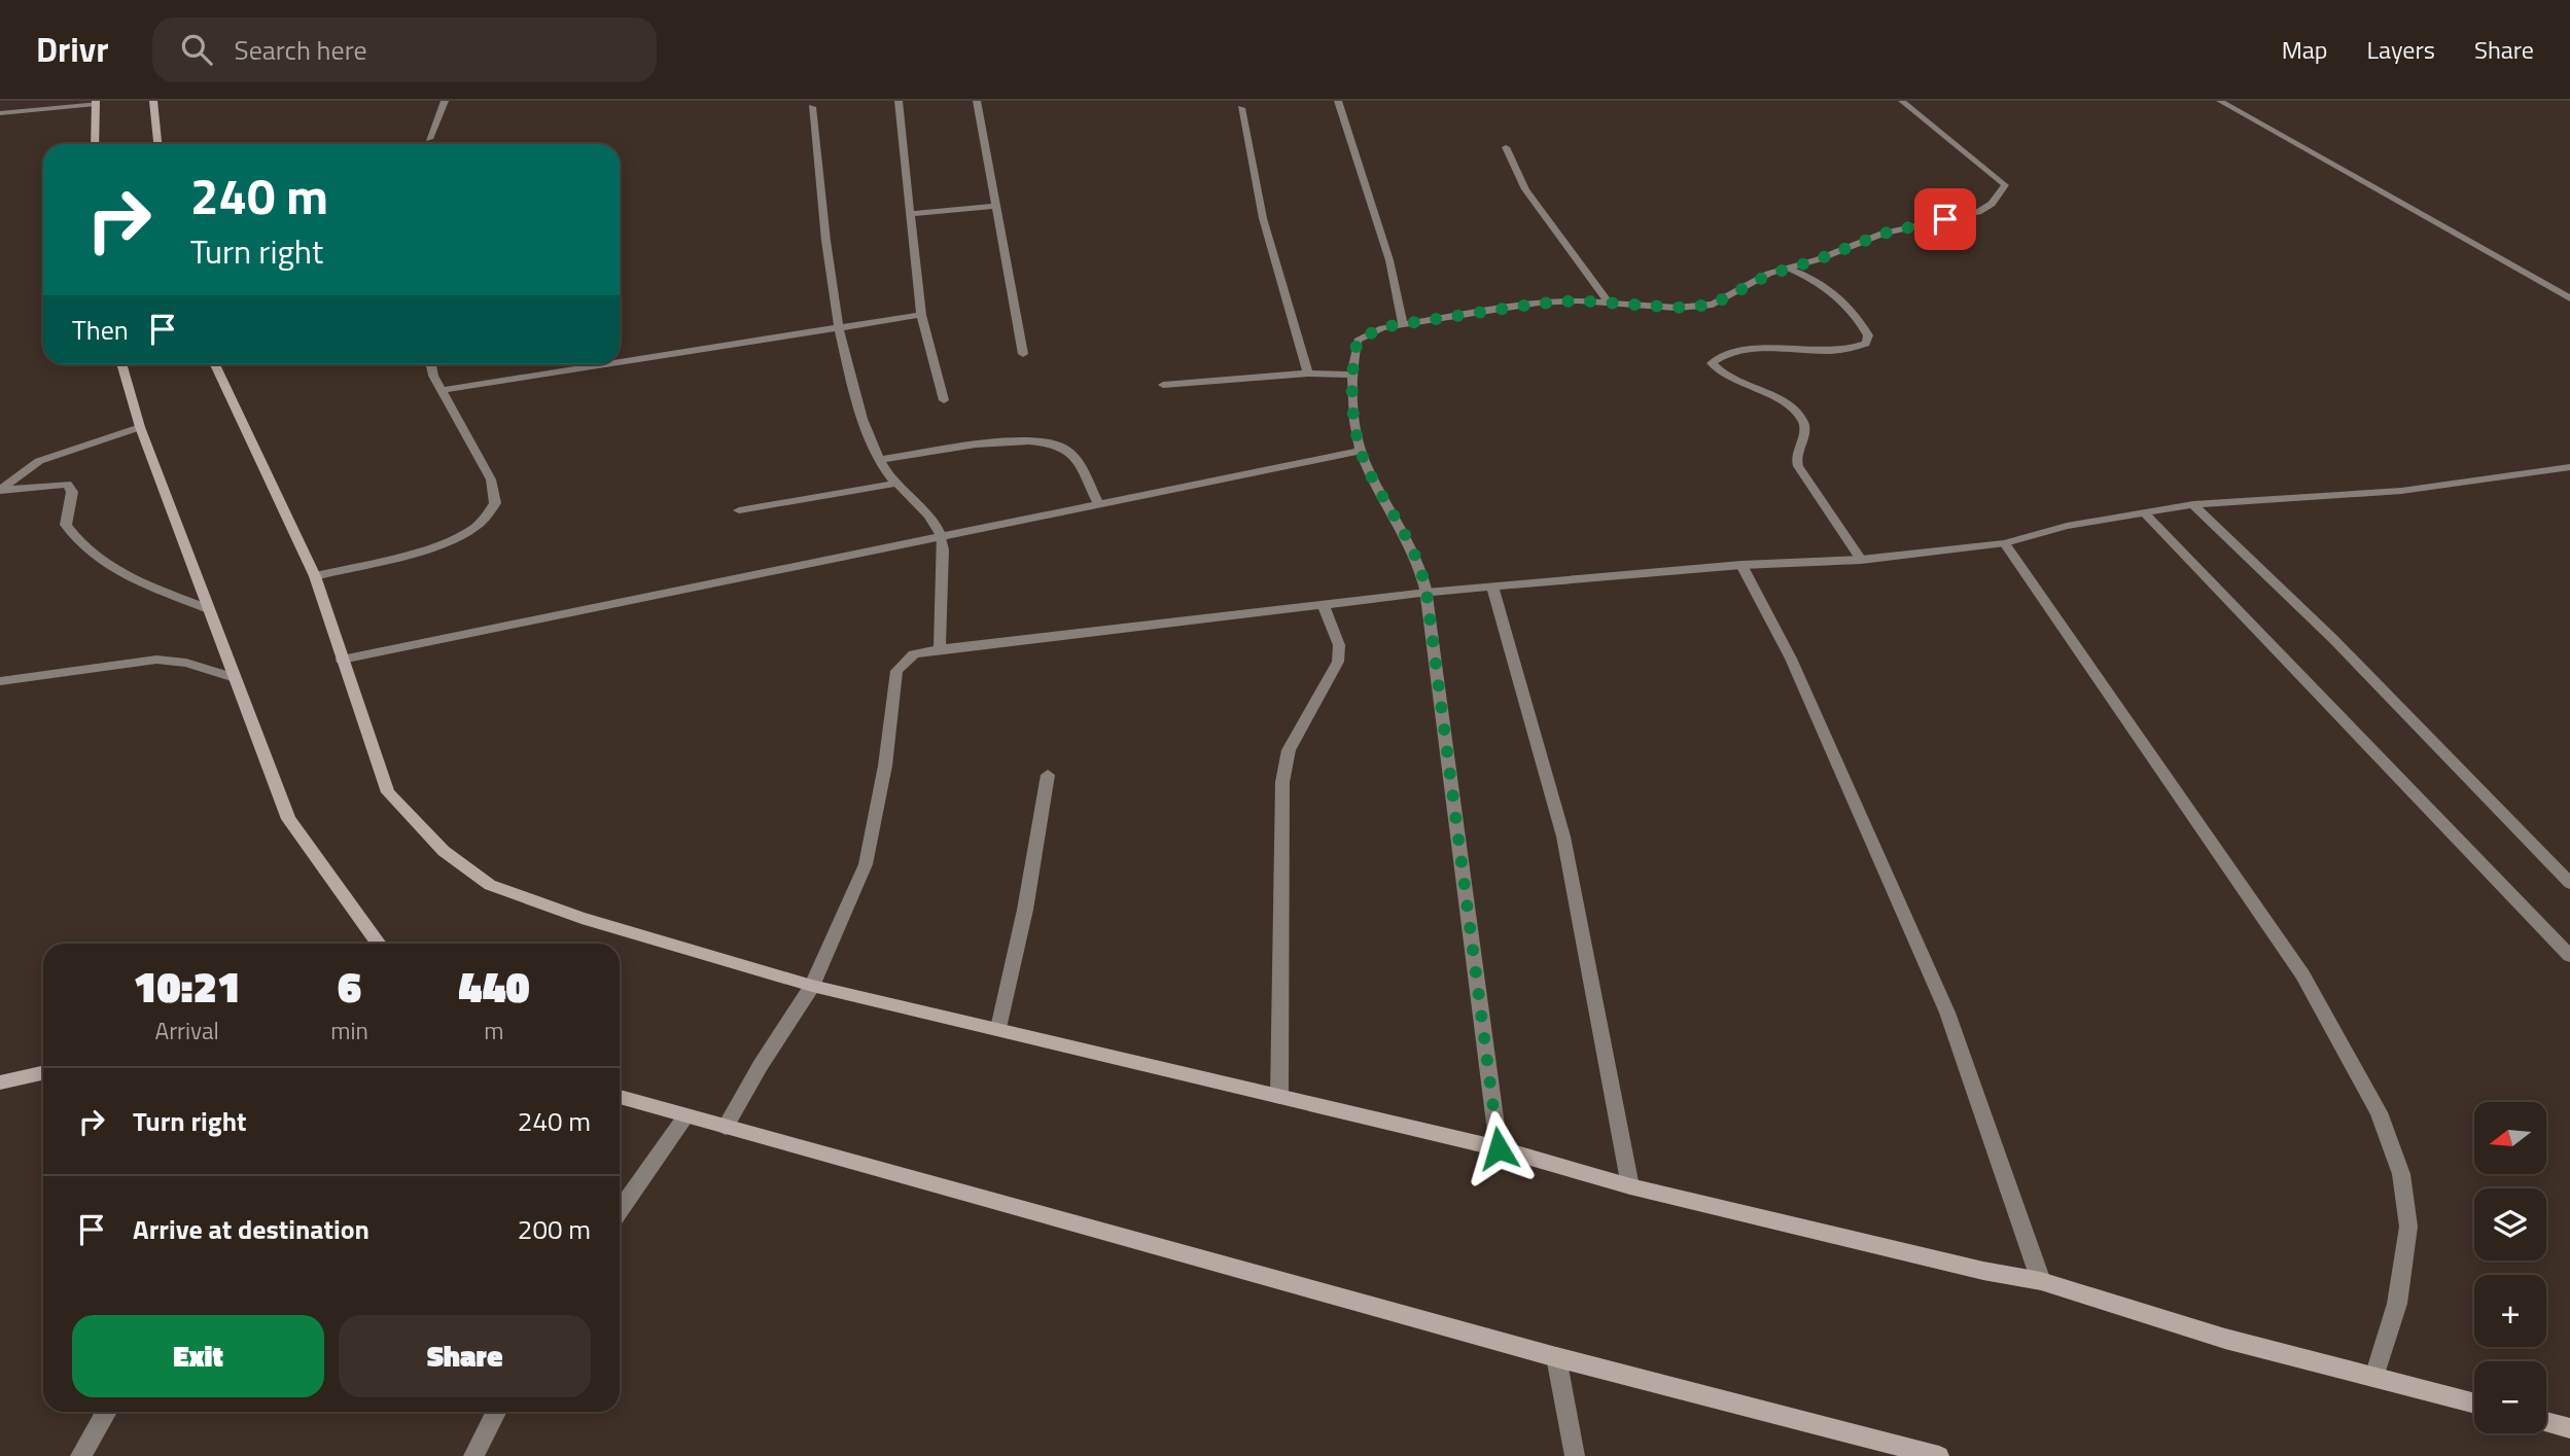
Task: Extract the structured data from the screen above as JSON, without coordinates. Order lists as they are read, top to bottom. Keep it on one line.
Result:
{"north":"left","page":{"header":"Drivr","search":"Search here","nav":["Map","Layers","Share"],"turn":["240 m","Turn right"],"then":"Then","eta":["10:21","Arrival","6","min","440","m"],"list":[{"name":"Turn right","value":"240 m"},{"name":"Arrive at destination","value":"200 m"}],"map_buttons":["+","−"],"buttons":["Exit","Share"]}}
